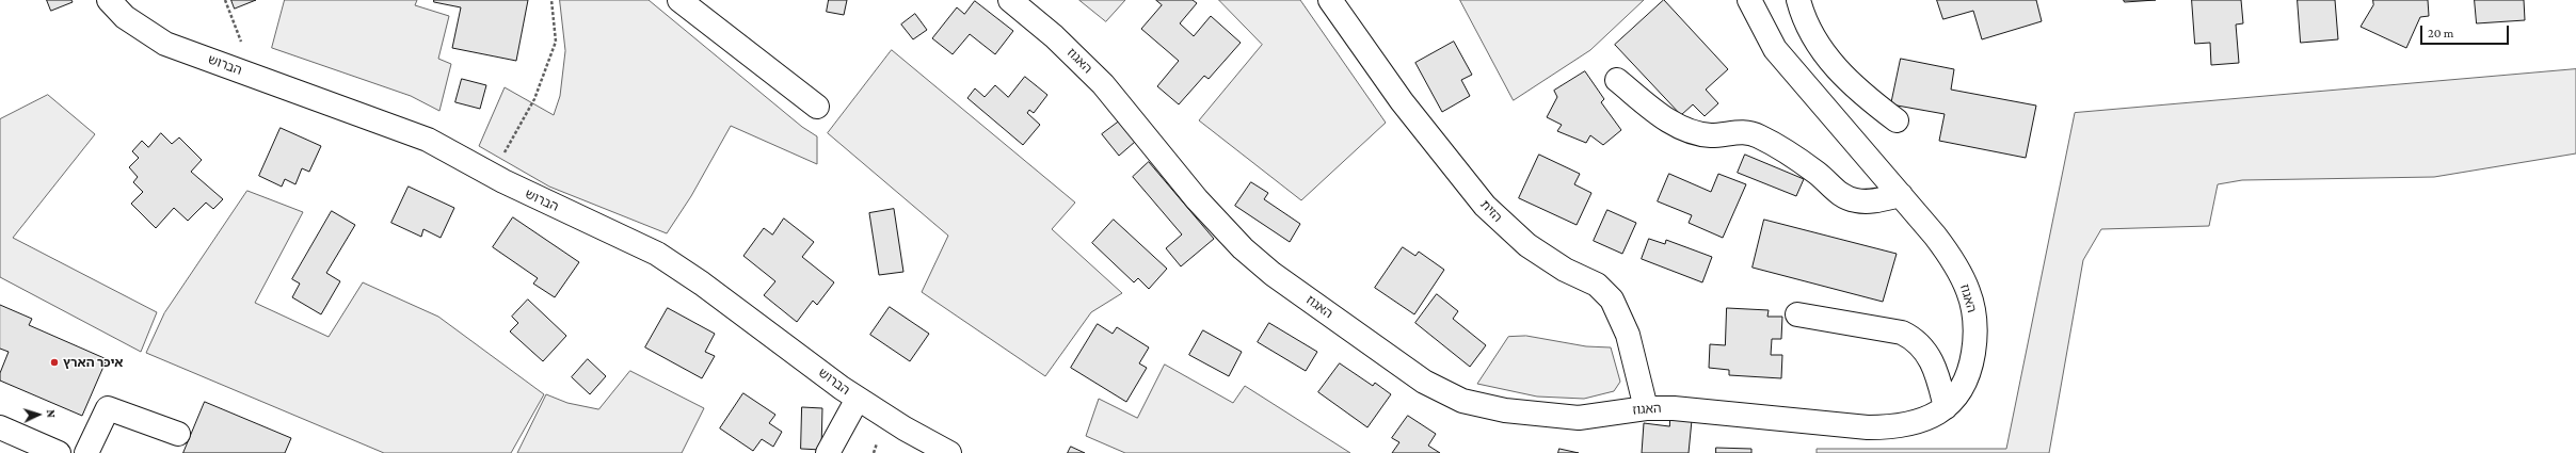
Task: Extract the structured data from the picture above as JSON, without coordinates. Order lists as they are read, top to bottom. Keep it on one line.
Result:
{"streets":{"street":["האגוז","הברוש","הזית"]},"crossings":[["האגוז","הזית"]],"places":["איכר הארץ"],"scale_bar":"20 m","north":"right"}
